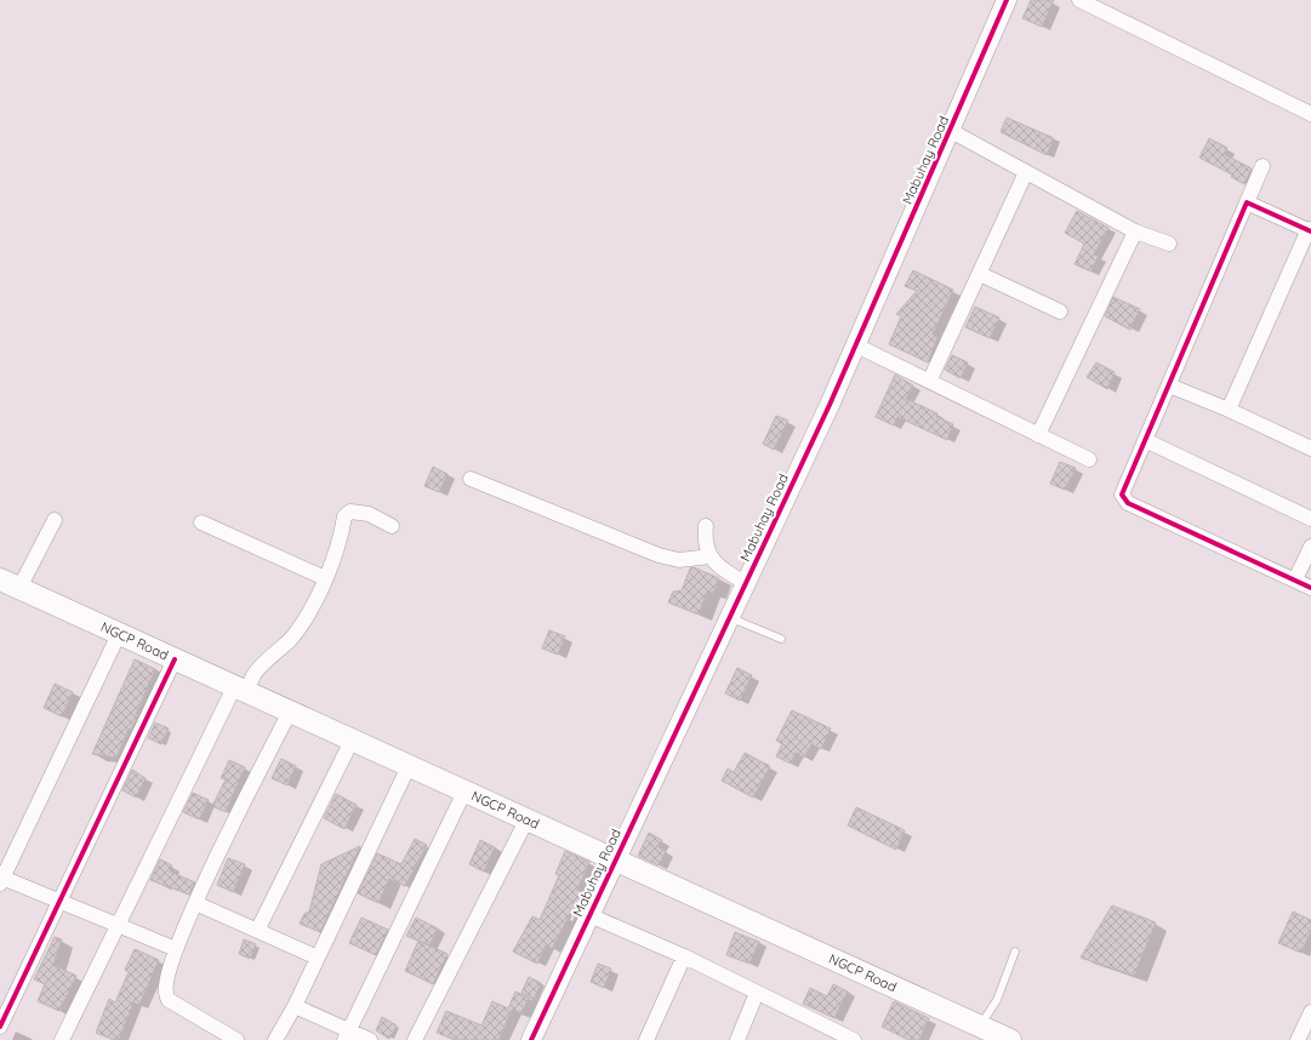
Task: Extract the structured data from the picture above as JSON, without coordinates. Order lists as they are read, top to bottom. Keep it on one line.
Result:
{"streets":{"main road":["NGCP Road"],"street":["Mabuhay Road"]},"crossings":[["Mabuhay Road","NGCP Road"]]}
